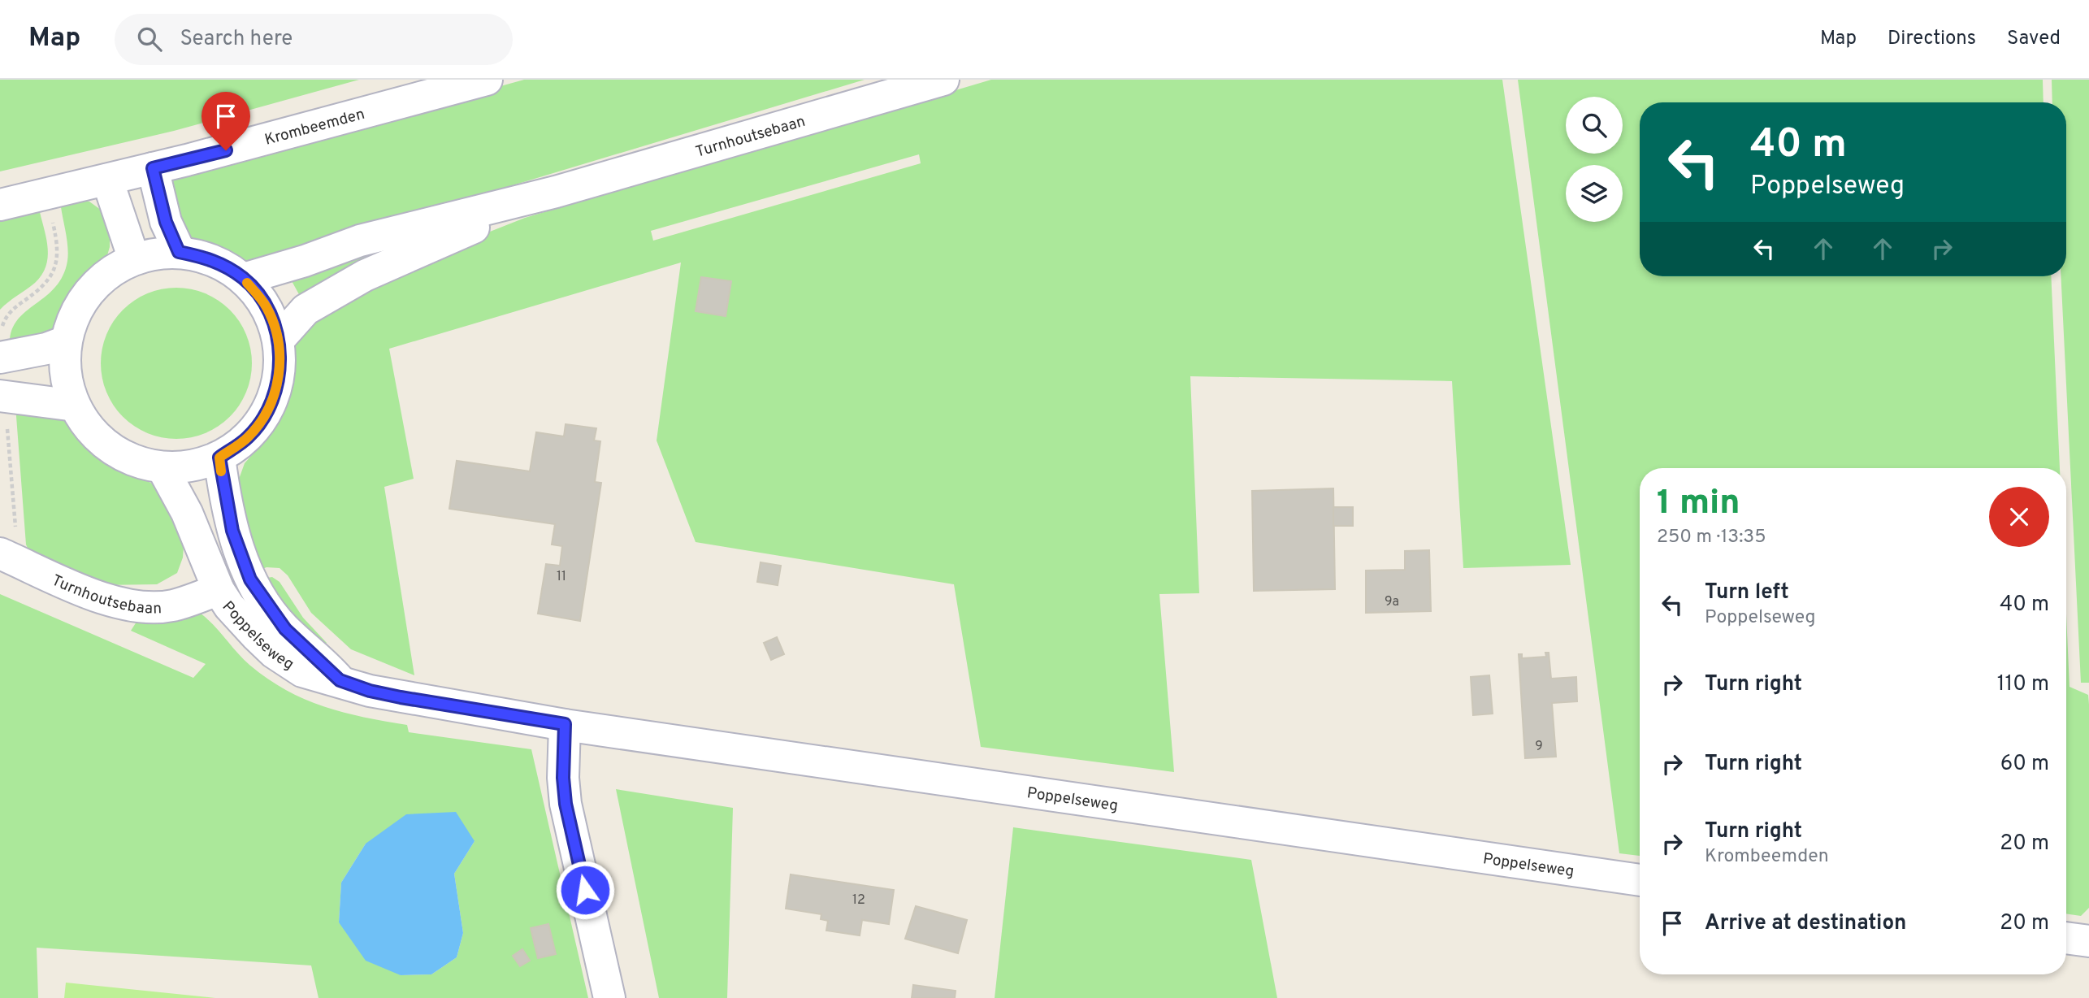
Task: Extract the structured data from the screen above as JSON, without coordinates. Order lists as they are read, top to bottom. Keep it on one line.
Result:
{"streets":{"street":["Krombeemden","Turnhoutsebaan","Poppelseweg"]},"crossings":[["Turnhoutsebaan","Poppelseweg"]],"house_numbers":["11","9a","9","12"],"page":{"header":"Map","search":"Search here","nav":["Map","Directions","Saved"],"turn":["40 m","Poppelseweg"],"heading":["1 min","250 m · 13:35"],"list":[{"name":"Turn left","note":"Poppelseweg","value":"40 m"},{"name":"Turn right","value":"110 m"},{"name":"Turn right","value":"60 m"},{"name":"Turn right","note":"Krombeemden","value":"20 m"},{"name":"Arrive at destination","value":"20 m"}]}}
